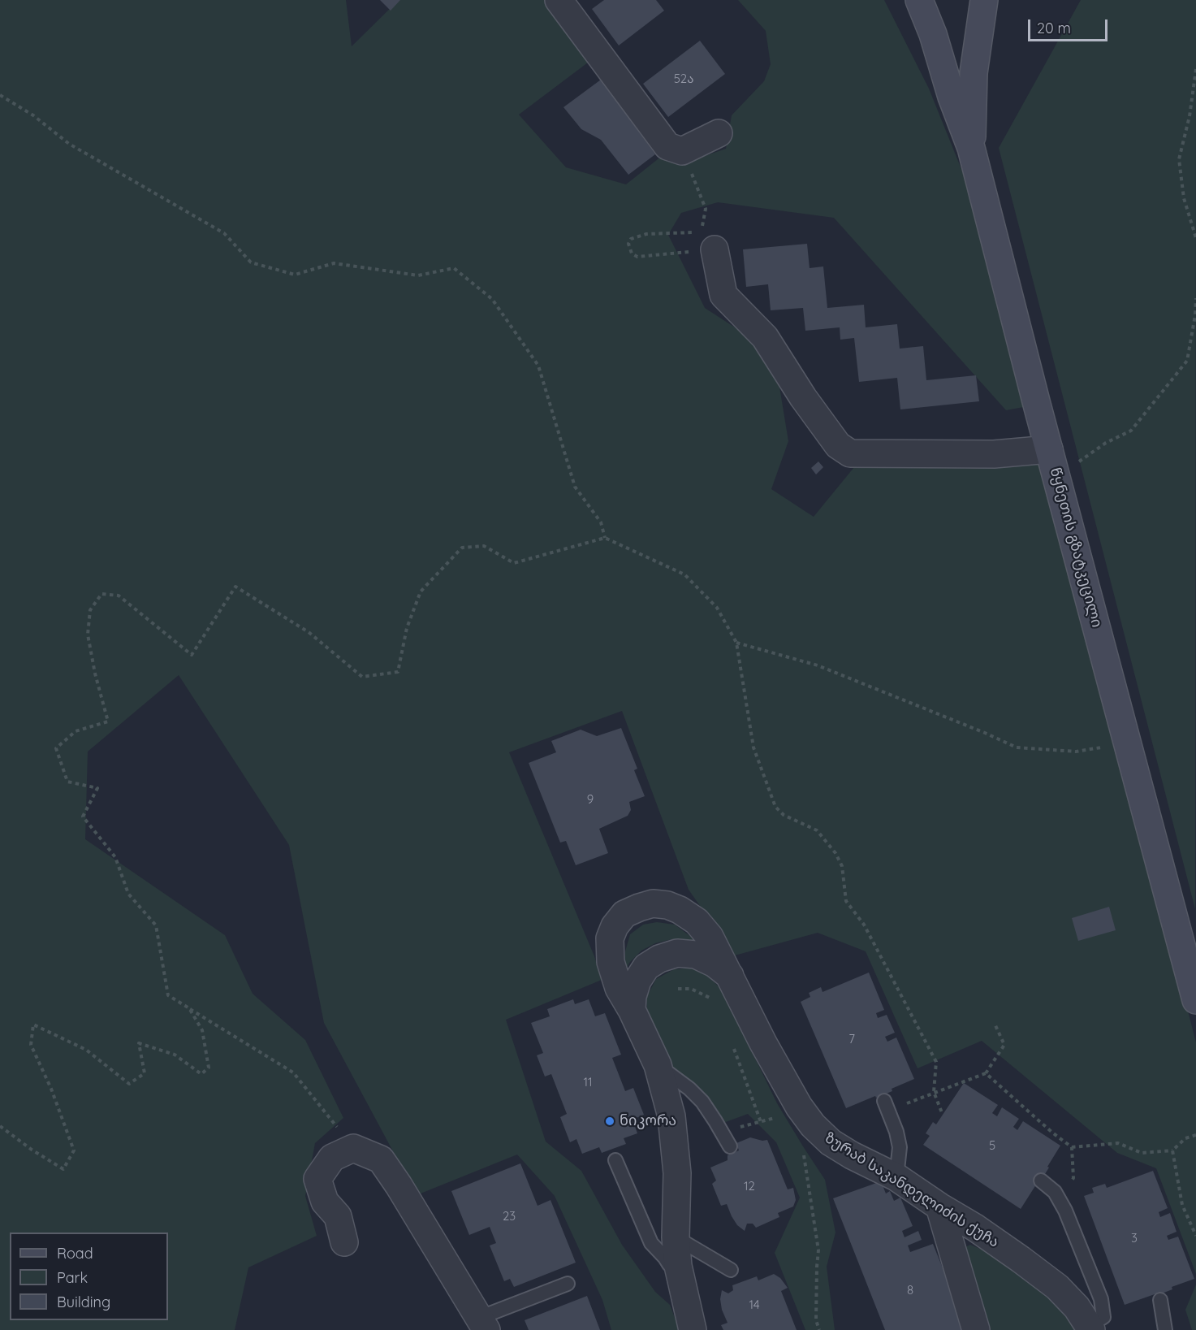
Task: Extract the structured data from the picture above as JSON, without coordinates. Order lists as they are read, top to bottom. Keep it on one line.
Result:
{"streets":{"main road":["წყნეთის გზატკეცილი"],"street":["ზურაბ საკანდელიძის ქუჩა"]},"places":["ნიკორა"],"house_numbers":["52ა","9","7","11","5","12","23","3","8","14"],"legend":["Road","Park","Building"],"scale_bar":"20 m"}
